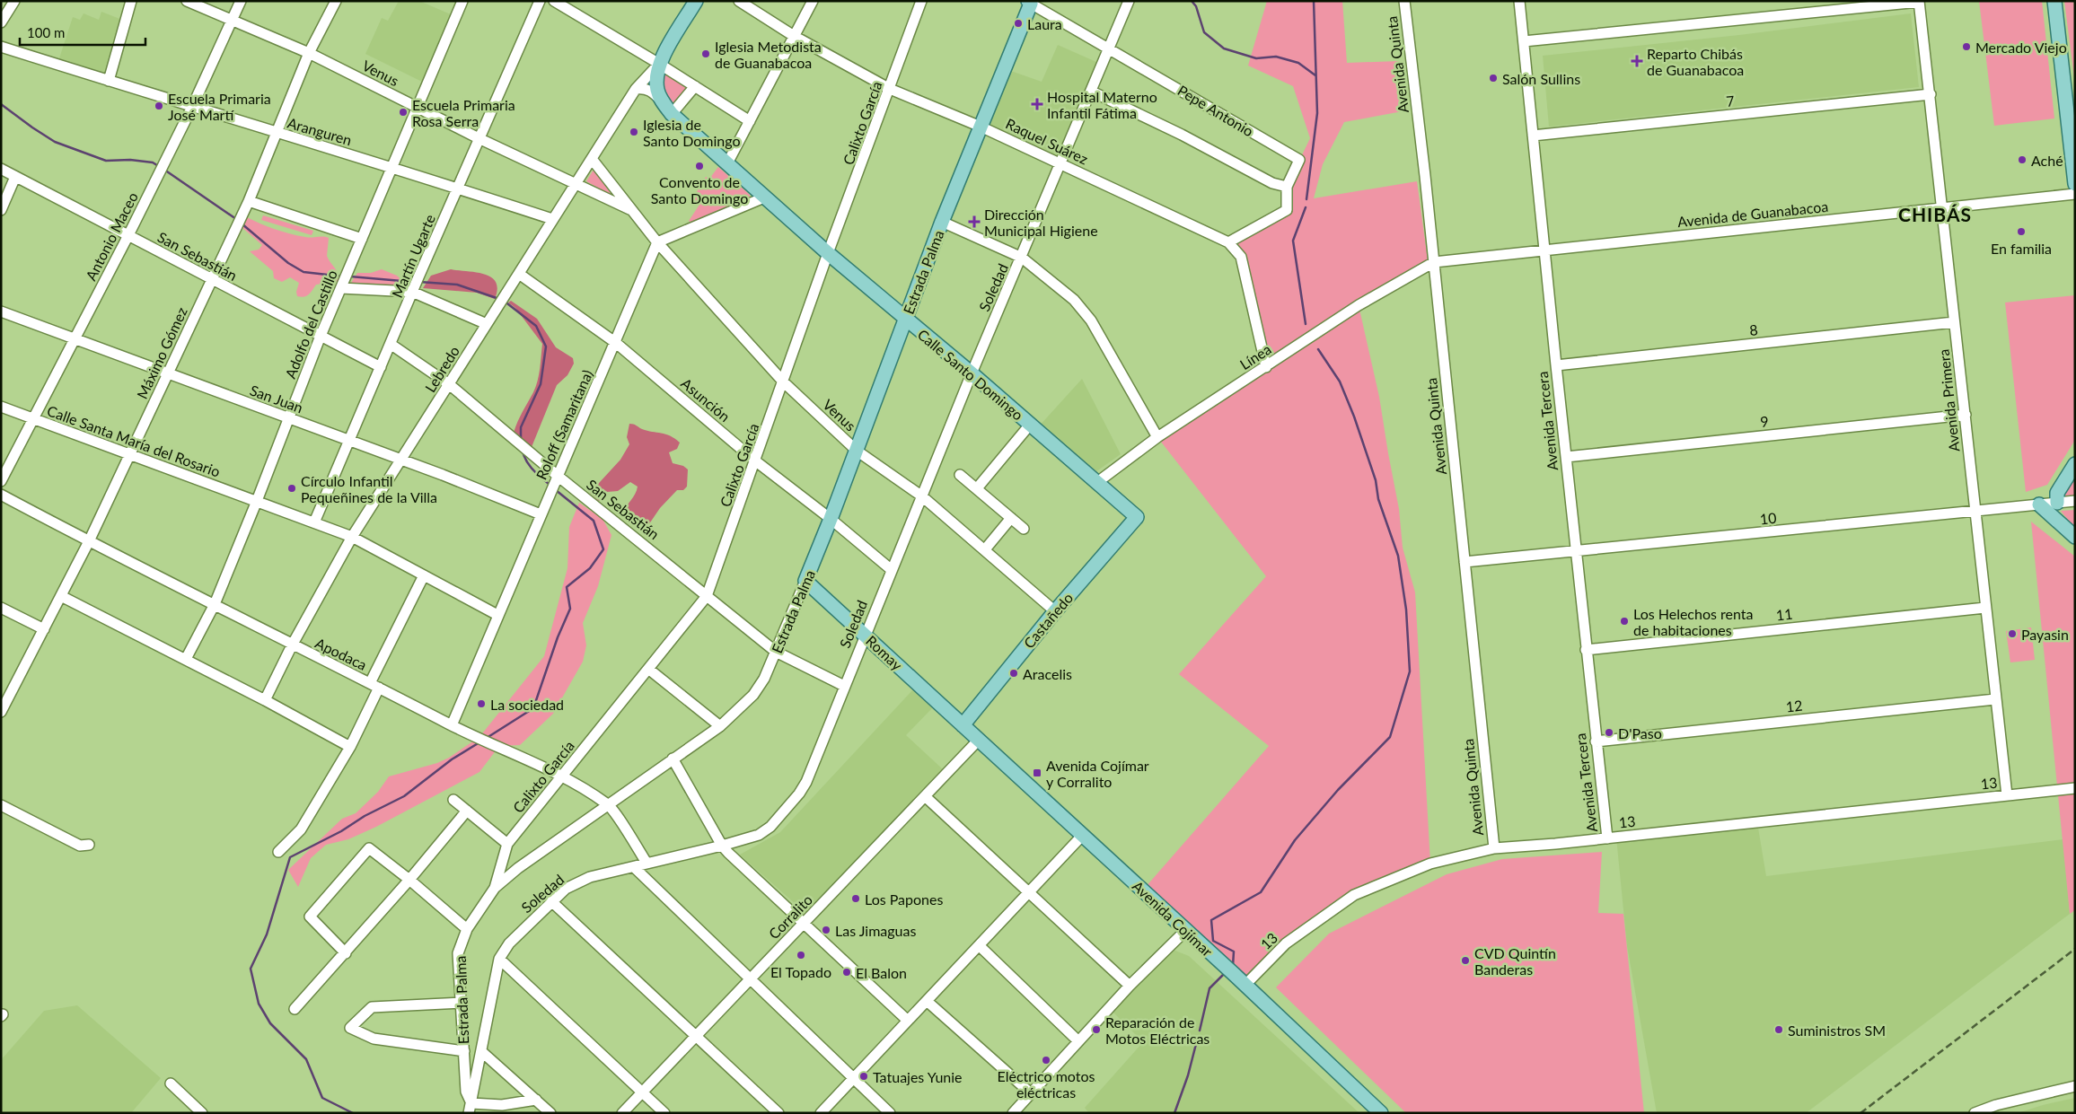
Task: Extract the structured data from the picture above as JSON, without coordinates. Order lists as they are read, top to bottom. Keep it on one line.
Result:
{"streets":{"main road":["Estrada Palma","Calle Santo Domingo","Castañedo","Romay","Avenida Cojímar"],"street":["Avenida Quinta","Venus","7","Pepe Antonio","Calixto García","Aranguren","Raquel Suárez","Avenida de Guanabacoa","Antonio Maceo","San Sebastián","Martín Ugarte","Soledad","Adolfo del Castillo","8","Máximo Gómez","Línea","Lebredo","San Juan","Asunción","Avenida Primera","Avenida Tercera","9","Roloff (Samaritana)","Calle Santa María del Rosario","10","11","Apodaca","12","13","Corralito"]},"crossings":[["Avenida Quinta","Avenida de Guanabacoa"],["Avenida Quinta","Línea"],["Avenida Quinta","10"],["Avenida Quinta","13"],["Venus","Calixto García"],["Venus","Antonio Maceo"],["Venus","Martín Ugarte"],["Venus","Estrada Palma"],["Venus","Soledad"],["Venus","Adolfo del Castillo"],["Venus","Máximo Gómez"],["Venus","Lebredo"],["Venus","Roloff (Samaritana)"],["Venus","Castañedo"],["7","Avenida Primera"],["7","Avenida Tercera"],["Pepe Antonio","Raquel Suárez"],["Pepe Antonio","Estrada Palma"],["Pepe Antonio","Soledad"],["Calixto García","Raquel Suárez"],["Calixto García","San Sebastián"],["Calixto García","Estrada Palma"],["Calixto García","Calle Santo Domingo"],["Calixto García","Asunción"],["Calixto García","Apodaca"],["Aranguren","Antonio Maceo"],["Aranguren","Martín Ugarte"],["Aranguren","Adolfo del Castillo"],["Aranguren","Máximo Gómez"],["Aranguren","Lebredo"],["Raquel Suárez","Estrada Palma"],["Raquel Suárez","Soledad"],["Raquel Suárez","Línea"],["Avenida de Guanabacoa","Línea"],["Avenida de Guanabacoa","Avenida Primera"],["Avenida de Guanabacoa","Avenida Tercera"],["Antonio Maceo","San Sebastián"],["Antonio Maceo","San Juan"],["Antonio Maceo","Calle Santa María del Rosario"],["San Sebastián","Martín Ugarte"],["San Sebastián","Estrada Palma"],["San Sebastián","Soledad"],["San Sebastián","Adolfo del Castillo"],["San Sebastián","Máximo Gómez"],["San Sebastián","Lebredo"],["San Sebastián","Roloff (Samaritana)"],["Martín Ugarte","San Juan"],["Martín Ugarte","Calle Santa María del Rosario"],["Estrada Palma","Soledad"],["Estrada Palma","Calle Santo Domingo"],["Estrada Palma","Asunción"],["Estrada Palma","Romay"],["Estrada Palma","Apodaca"],["Soledad","Calle Santo Domingo"],["Soledad","Asunción"],["Soledad","Romay"],["Soledad","Apodaca"],["Adolfo del Castillo","San Juan"],["Adolfo del Castillo","Calle Santa María del Rosario"],["Adolfo del Castillo","Apodaca"],["8","Avenida Primera"],["8","Avenida Tercera"],["Máximo Gómez","San Juan"],["Máximo Gómez","Calle Santa María del Rosario"],["Máximo Gómez","Apodaca"],["Línea","Calle Santo Domingo"],["Lebredo","San Juan"],["Lebredo","Asunción"],["Lebredo","Calle Santa María del Rosario"],["Lebredo","Apodaca"],["Calle Santo Domingo","Castañedo"],["San Juan","Roloff (Samaritana)"],["Asunción","Roloff (Samaritana)"],["Avenida Primera","9"],["Avenida Primera","10"],["Avenida Primera","11"],["Avenida Primera","12"],["Avenida Primera","13"],["Avenida Tercera","9"],["Avenida Tercera","10"],["Avenida Tercera","11"],["Avenida Tercera","12"],["Avenida Tercera","13"],["Roloff (Samaritana)","Calle Santa María del Rosario"],["Roloff (Samaritana)","Apodaca"],["Castañedo","Romay"],["Castañedo","Avenida Cojímar"],["Romay","Avenida Cojímar"],["13","Avenida Cojímar"],["Corralito","Avenida Cojímar"]],"districts":["CHIBÁS"],"places":{"other":["Laura","Mercado Viejo","Iglesia Metodista de Guanabacoa","Salón Sullins","Escuela Primaria José Martí","Escuela Primaria Rosa Serra","Iglesia de Santo Domingo","Aché","Convento de Santo Domingo","En familia","Círculo Infantil Pequeñines de la Villa","Los Helechos renta de habitaciones","Payasin","Aracelis","La sociedad","D'Paso","Los Papones","Las Jimaguas","El Topado","CVD Quintín Banderas","El Balon","Reparación de Motos Eléctricas","Suministros SM","Eléctrico motos eléctricas","Tatuajes Yunie"],"health":["Reparto Chibás de Guanabacoa","Hospital Materno Infantil Fátima","Dirección Municipal Higiene"],"transit":["Avenida Cojímar y Corralito"]},"scale_bar":"100 m"}
